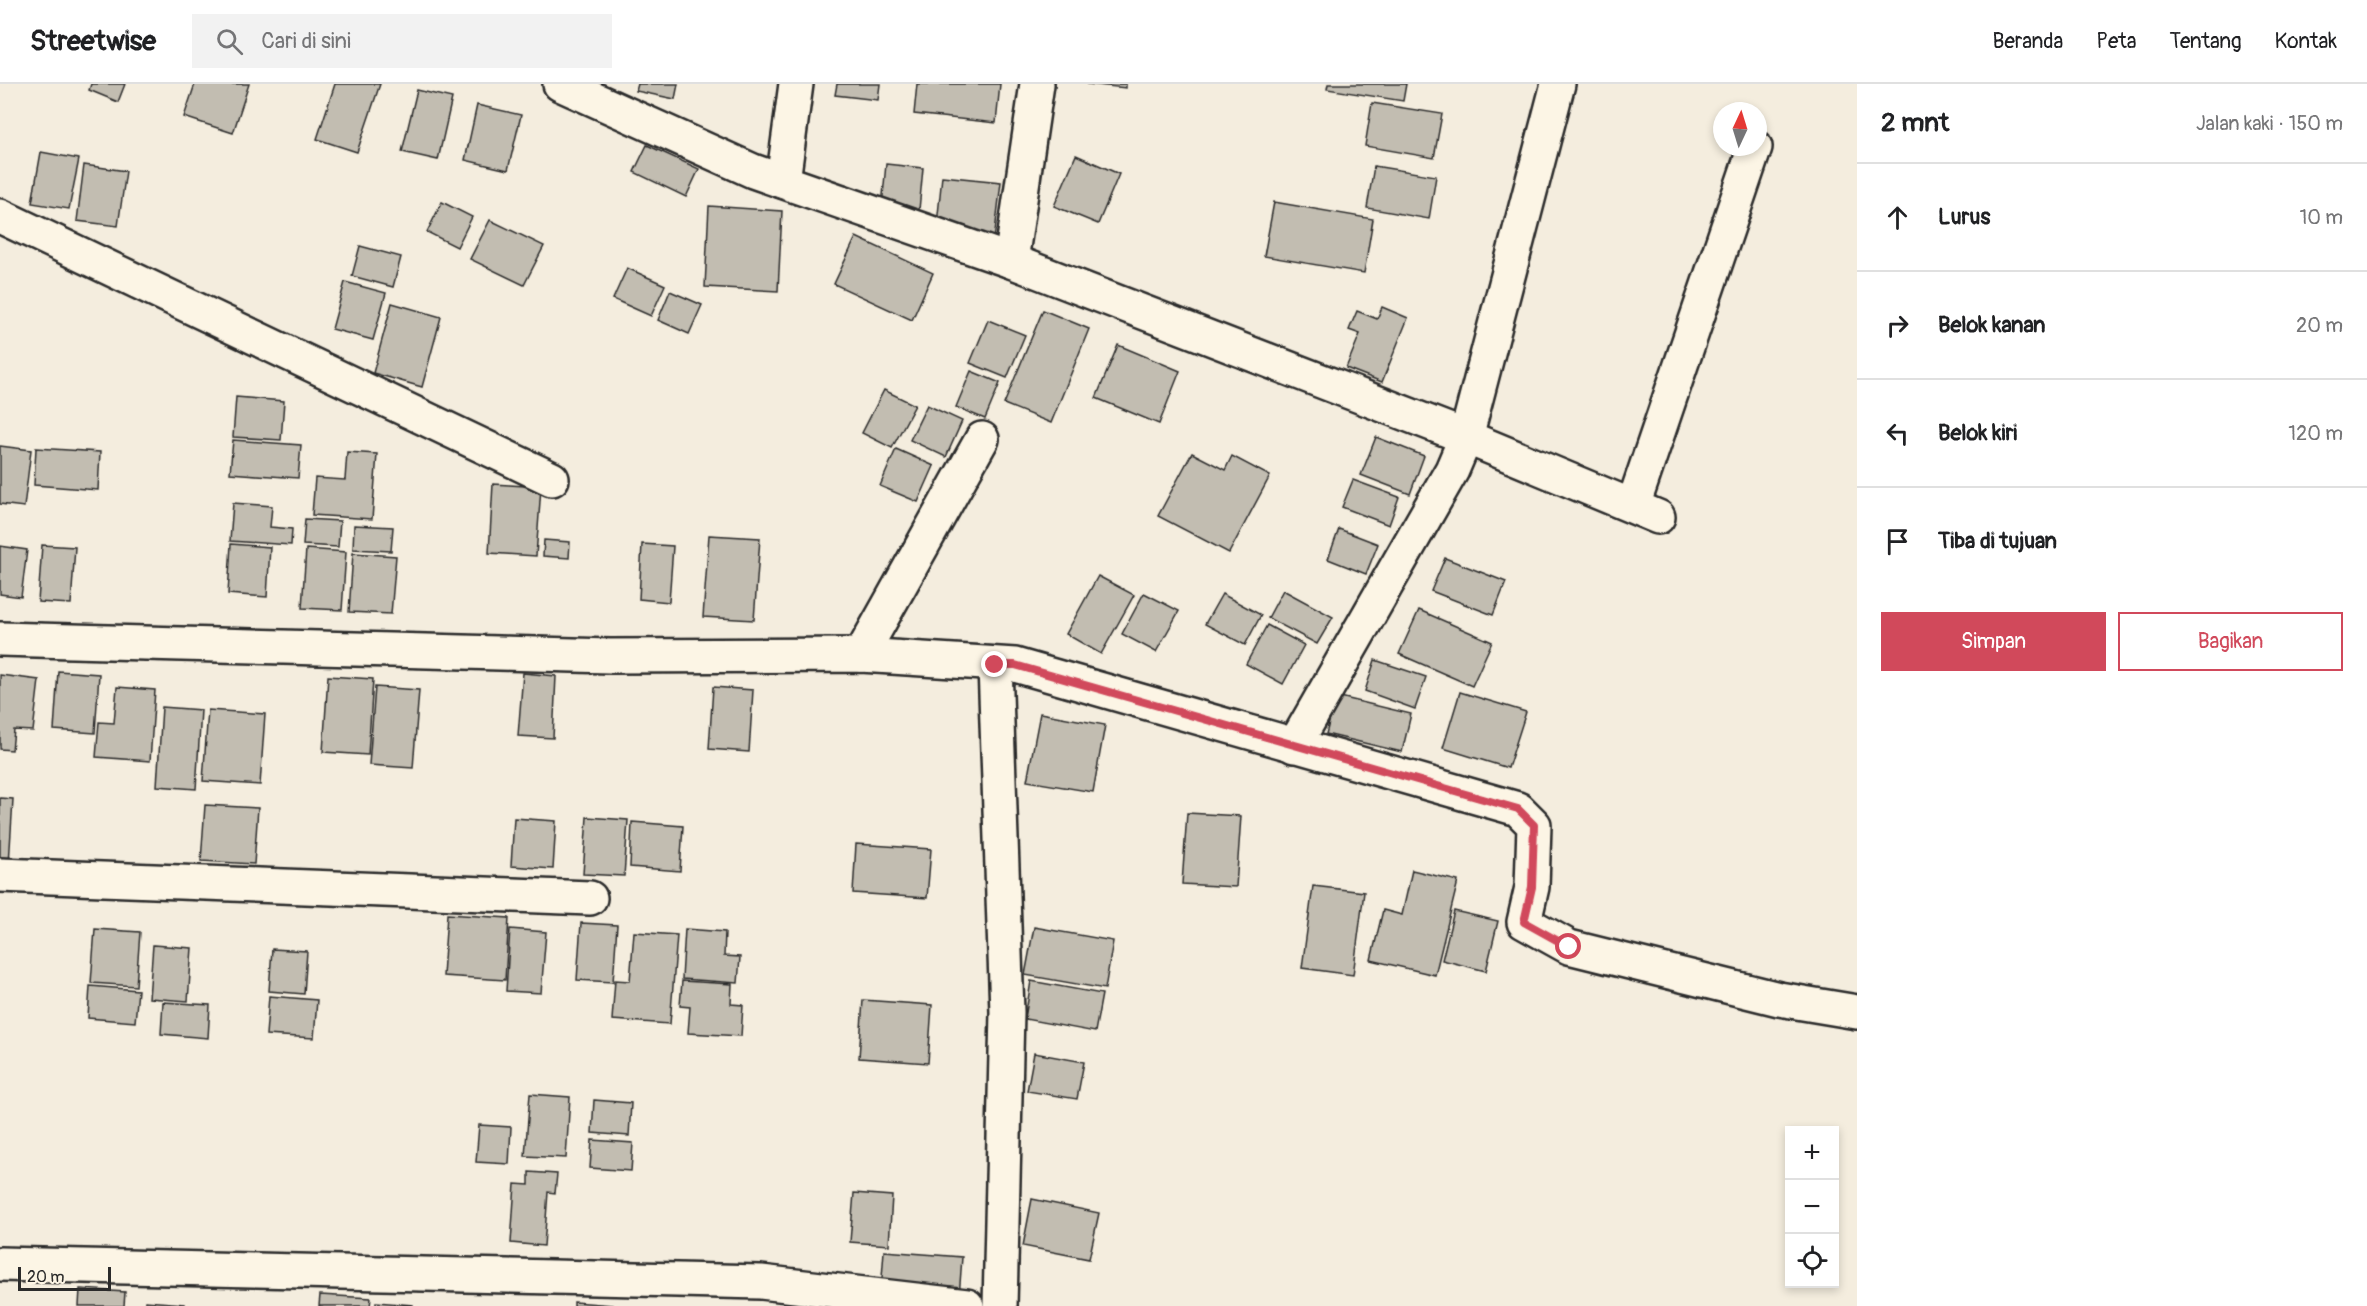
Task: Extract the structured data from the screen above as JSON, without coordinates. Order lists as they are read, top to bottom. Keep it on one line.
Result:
{"scale_bar":"20 m","north":"top","page":{"header":"Streetwise","search":"Cari di sini","nav":["Beranda","Peta","Tentang","Kontak"],"heading":["2 mnt","Jalan kaki · 150 m"],"list":[["Lurus","10 m"],["Belok kanan","20 m"],["Belok kiri","120 m"],"Tiba di tujuan"],"buttons":["Simpan","Bagikan"],"map_buttons":["+","−"],"scale":"20 m"}}
